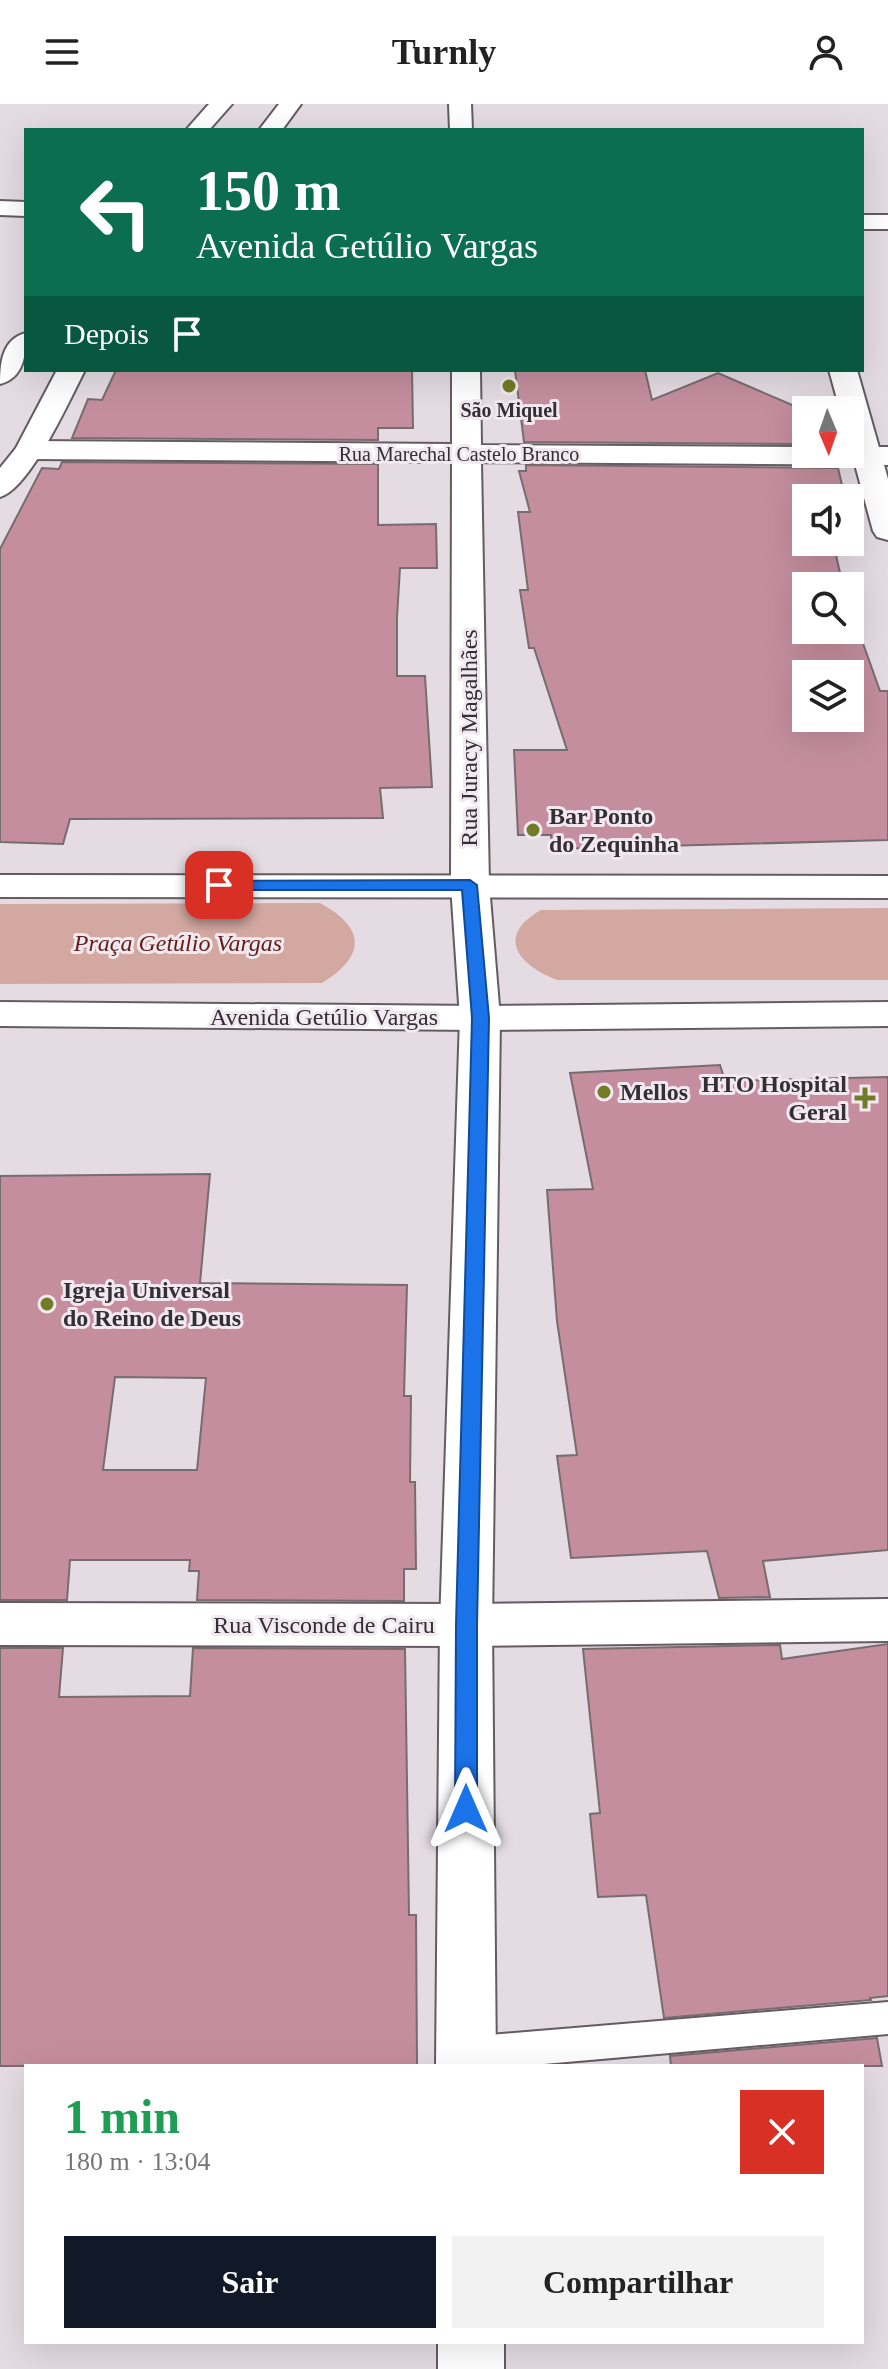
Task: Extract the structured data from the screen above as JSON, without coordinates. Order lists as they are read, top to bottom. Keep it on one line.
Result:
{"streets":{"street":["Rua Marechal Castelo Branco","Rua Juracy Magalhães","Avenida Getúlio Vargas","Rua Visconde de Cairu"]},"crossings":[["Rua Marechal Castelo Branco","Rua Juracy Magalhães"],["Rua Juracy Magalhães","Avenida Getúlio Vargas"],["Rua Juracy Magalhães","Rua Visconde de Cairu"]],"parks":["Praça Getúlio Vargas"],"places":{"other":["São Miquel","Bar Ponto do Zequinha","Mellos","Igreja Universal do Reino de Deus"],"health":["HTO Hospital Geral"]},"north":"bottom","page":{"header":"Turnly","turn":["150 m","Avenida Getúlio Vargas"],"then":"Depois","heading":["1 min","180 m · 13:04"],"buttons":["Sair","Compartilhar"]}}
